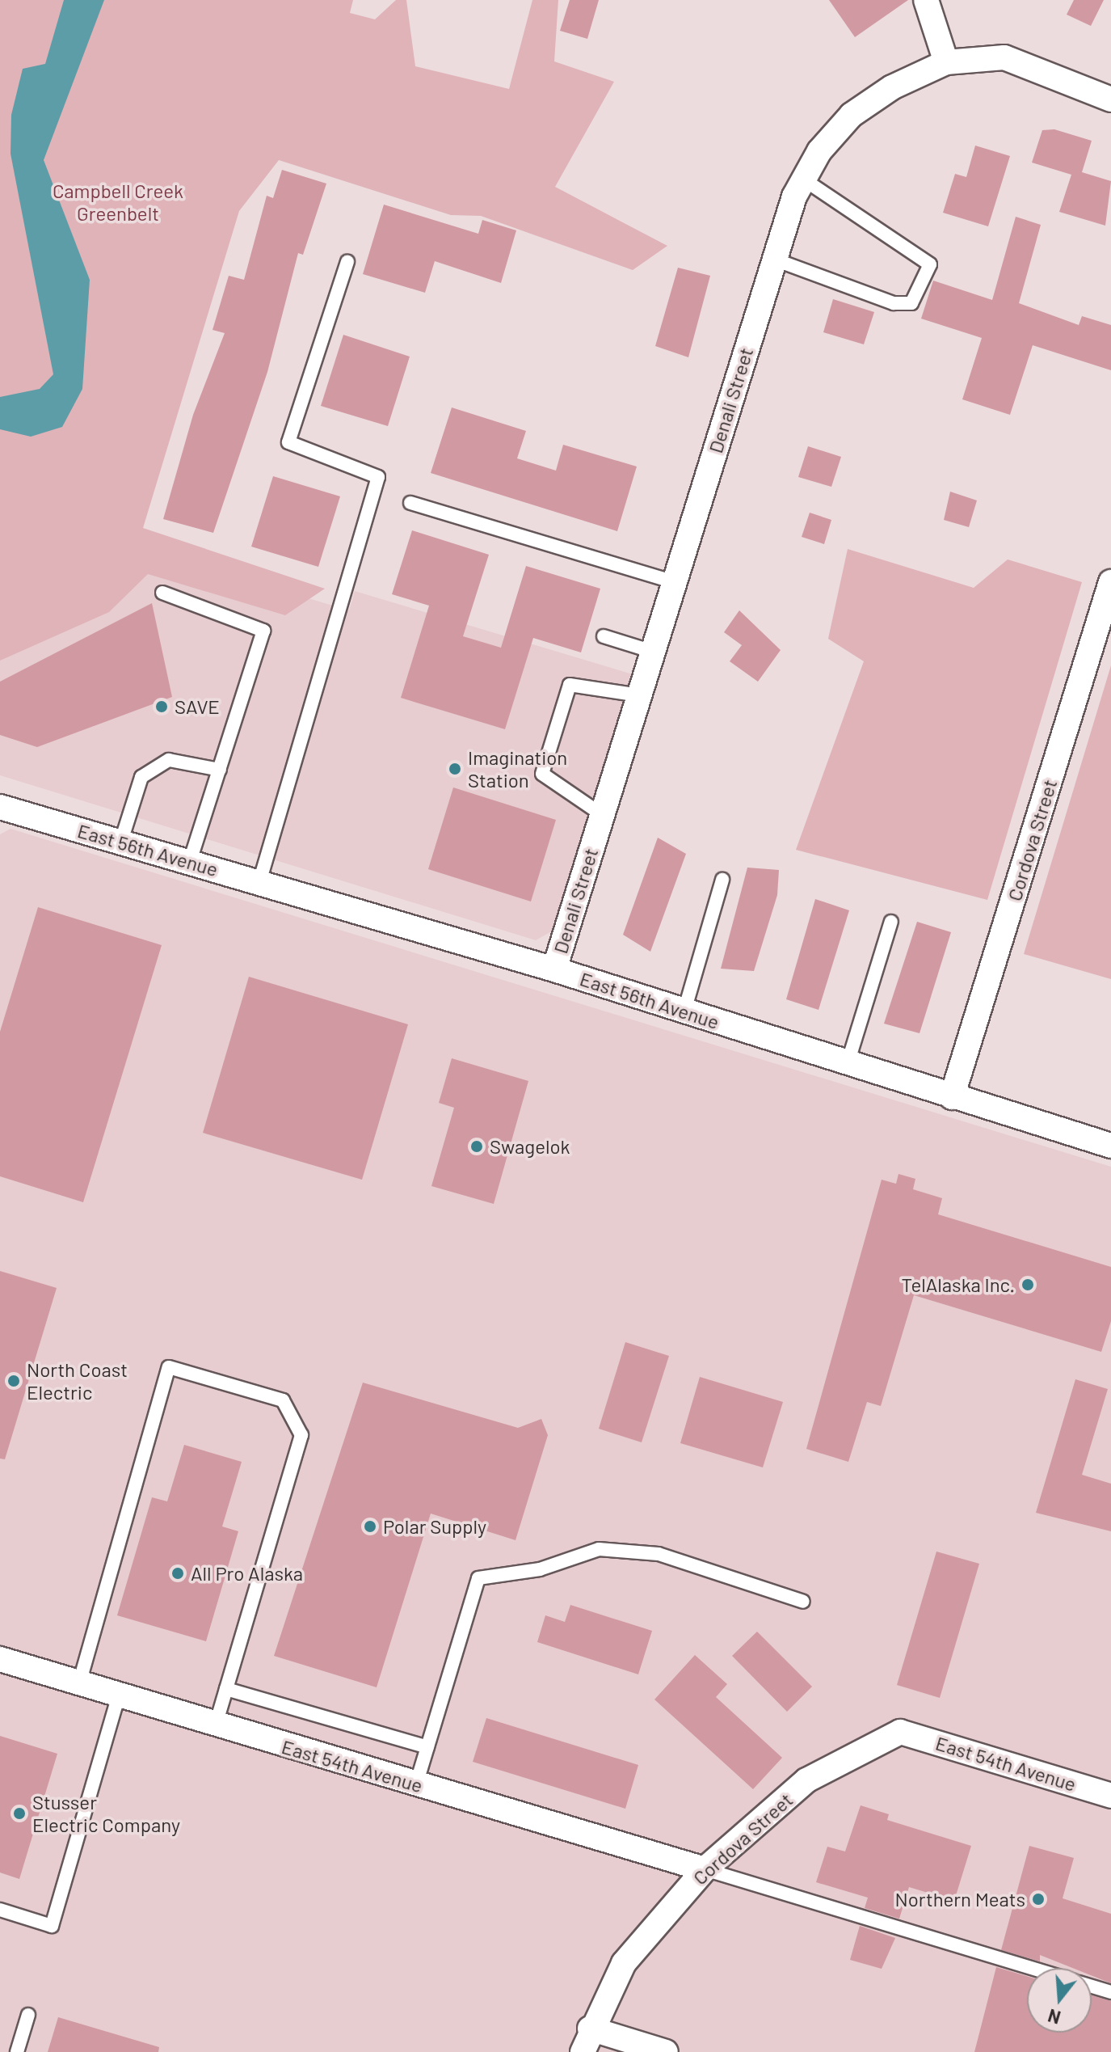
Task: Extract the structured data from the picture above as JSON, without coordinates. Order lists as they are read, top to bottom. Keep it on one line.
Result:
{"streets":{"street":["Denali Street","Cordova Street","East 56th Avenue","East 54th Avenue"]},"crossings":[["Denali Street","East 56th Avenue"],["Cordova Street","East 56th Avenue"],["Cordova Street","East 54th Avenue"]],"parks":["Campbell Creek Greenbelt"],"places":["SAVE","Imagination Station","Swagelok","TelAlaska Inc.","North Coast Electric","Polar Supply","All Pro Alaska","Stusser Electric Company","Northern Meats"],"north":"bottom"}
